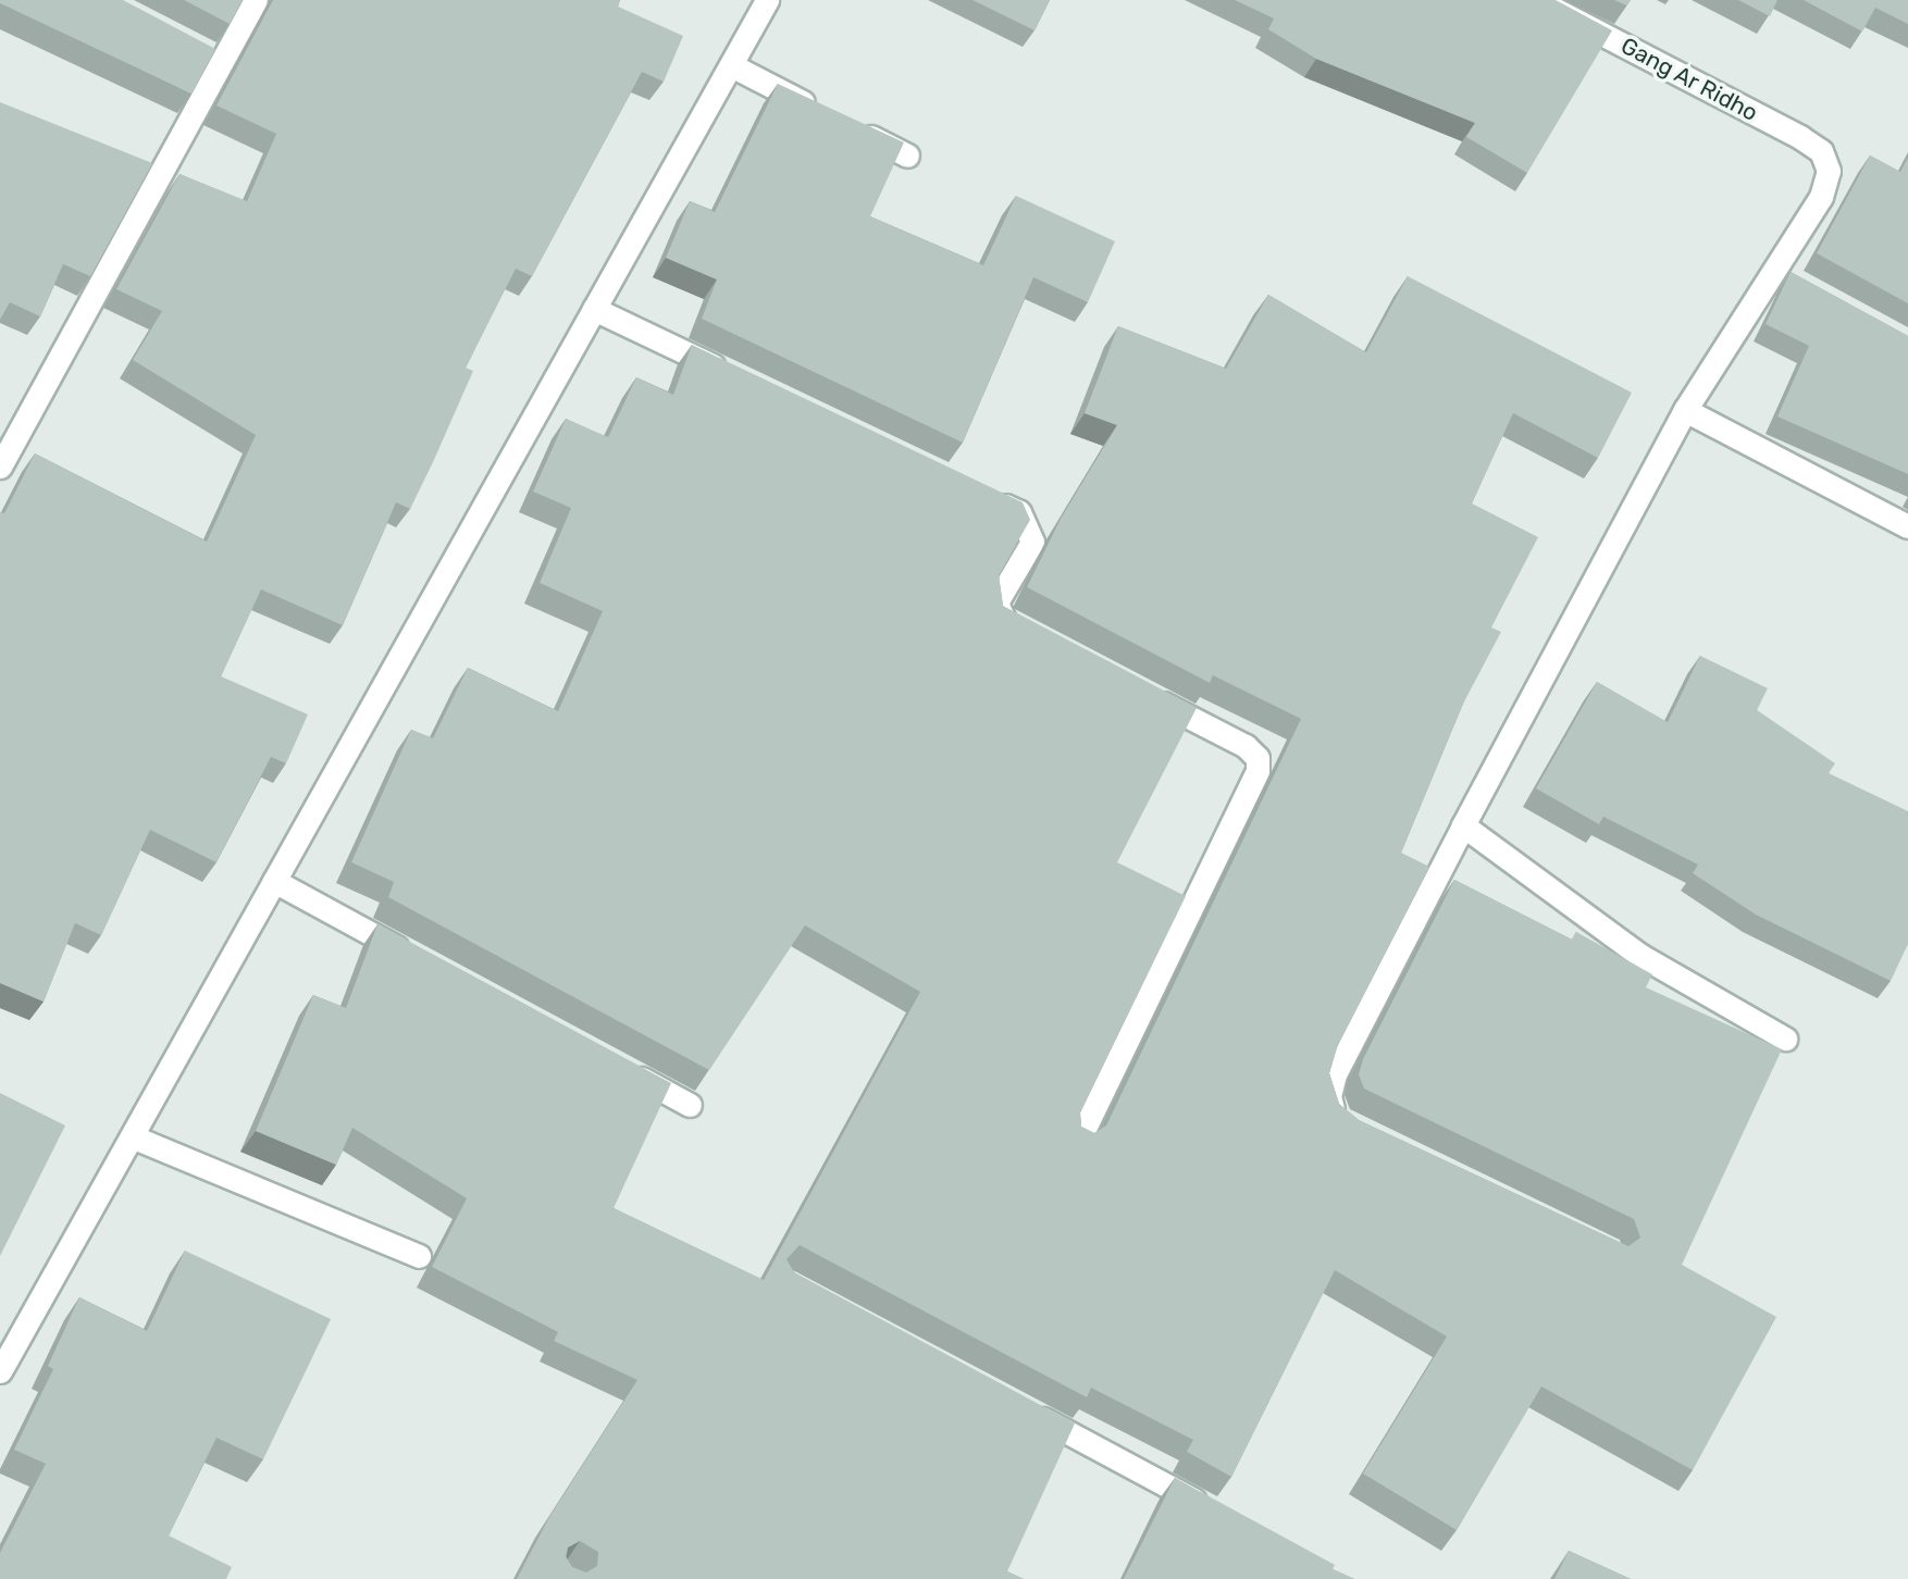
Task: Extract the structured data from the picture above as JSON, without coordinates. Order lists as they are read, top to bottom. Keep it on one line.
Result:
{"streets":{"street":["Gang Ar Ridho"]}}
